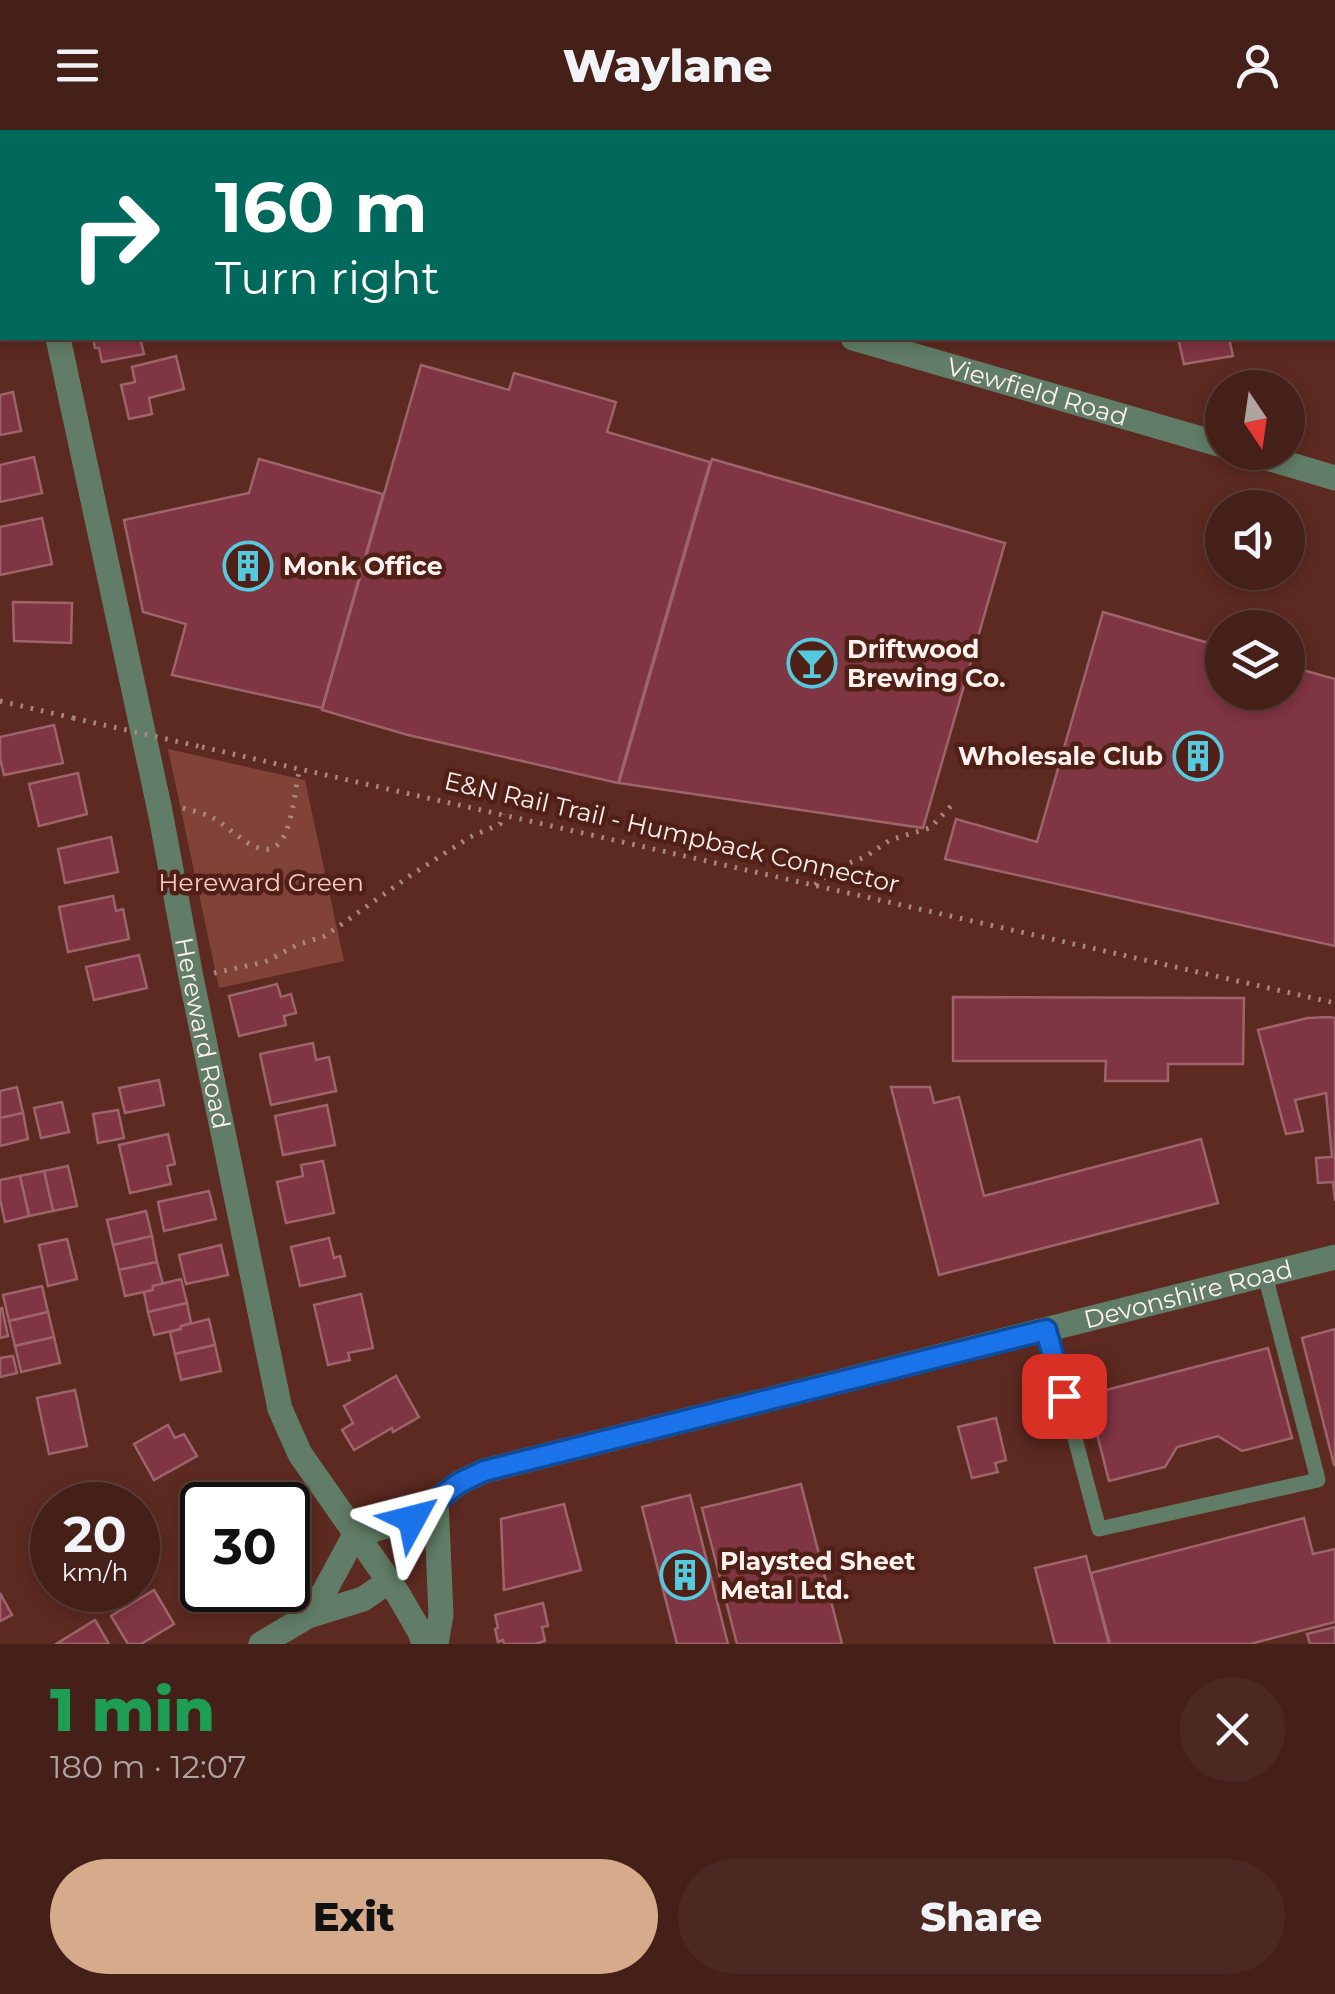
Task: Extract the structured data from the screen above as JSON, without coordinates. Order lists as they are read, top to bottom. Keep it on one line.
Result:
{"streets":{"street":["Viewfield Road","Hereward Road","Devonshire Road"],"path":["E&N Rail Trail - Humpback Connector"]},"crossings":[["Hereward Road","Devonshire Road"]],"parks":["Hereward Green"],"places":{"building":["Monk Office","Wholesale Club","Playsted Sheet Metal Ltd."],"bar":["Driftwood Brewing Co."]},"north":"bottom","page":{"header":"Waylane","turn":["160 m","Turn right"],"speed":"20 km/h","limit":"30","heading":["1 min","180 m · 12:07"],"buttons":["Exit","Share"]}}
